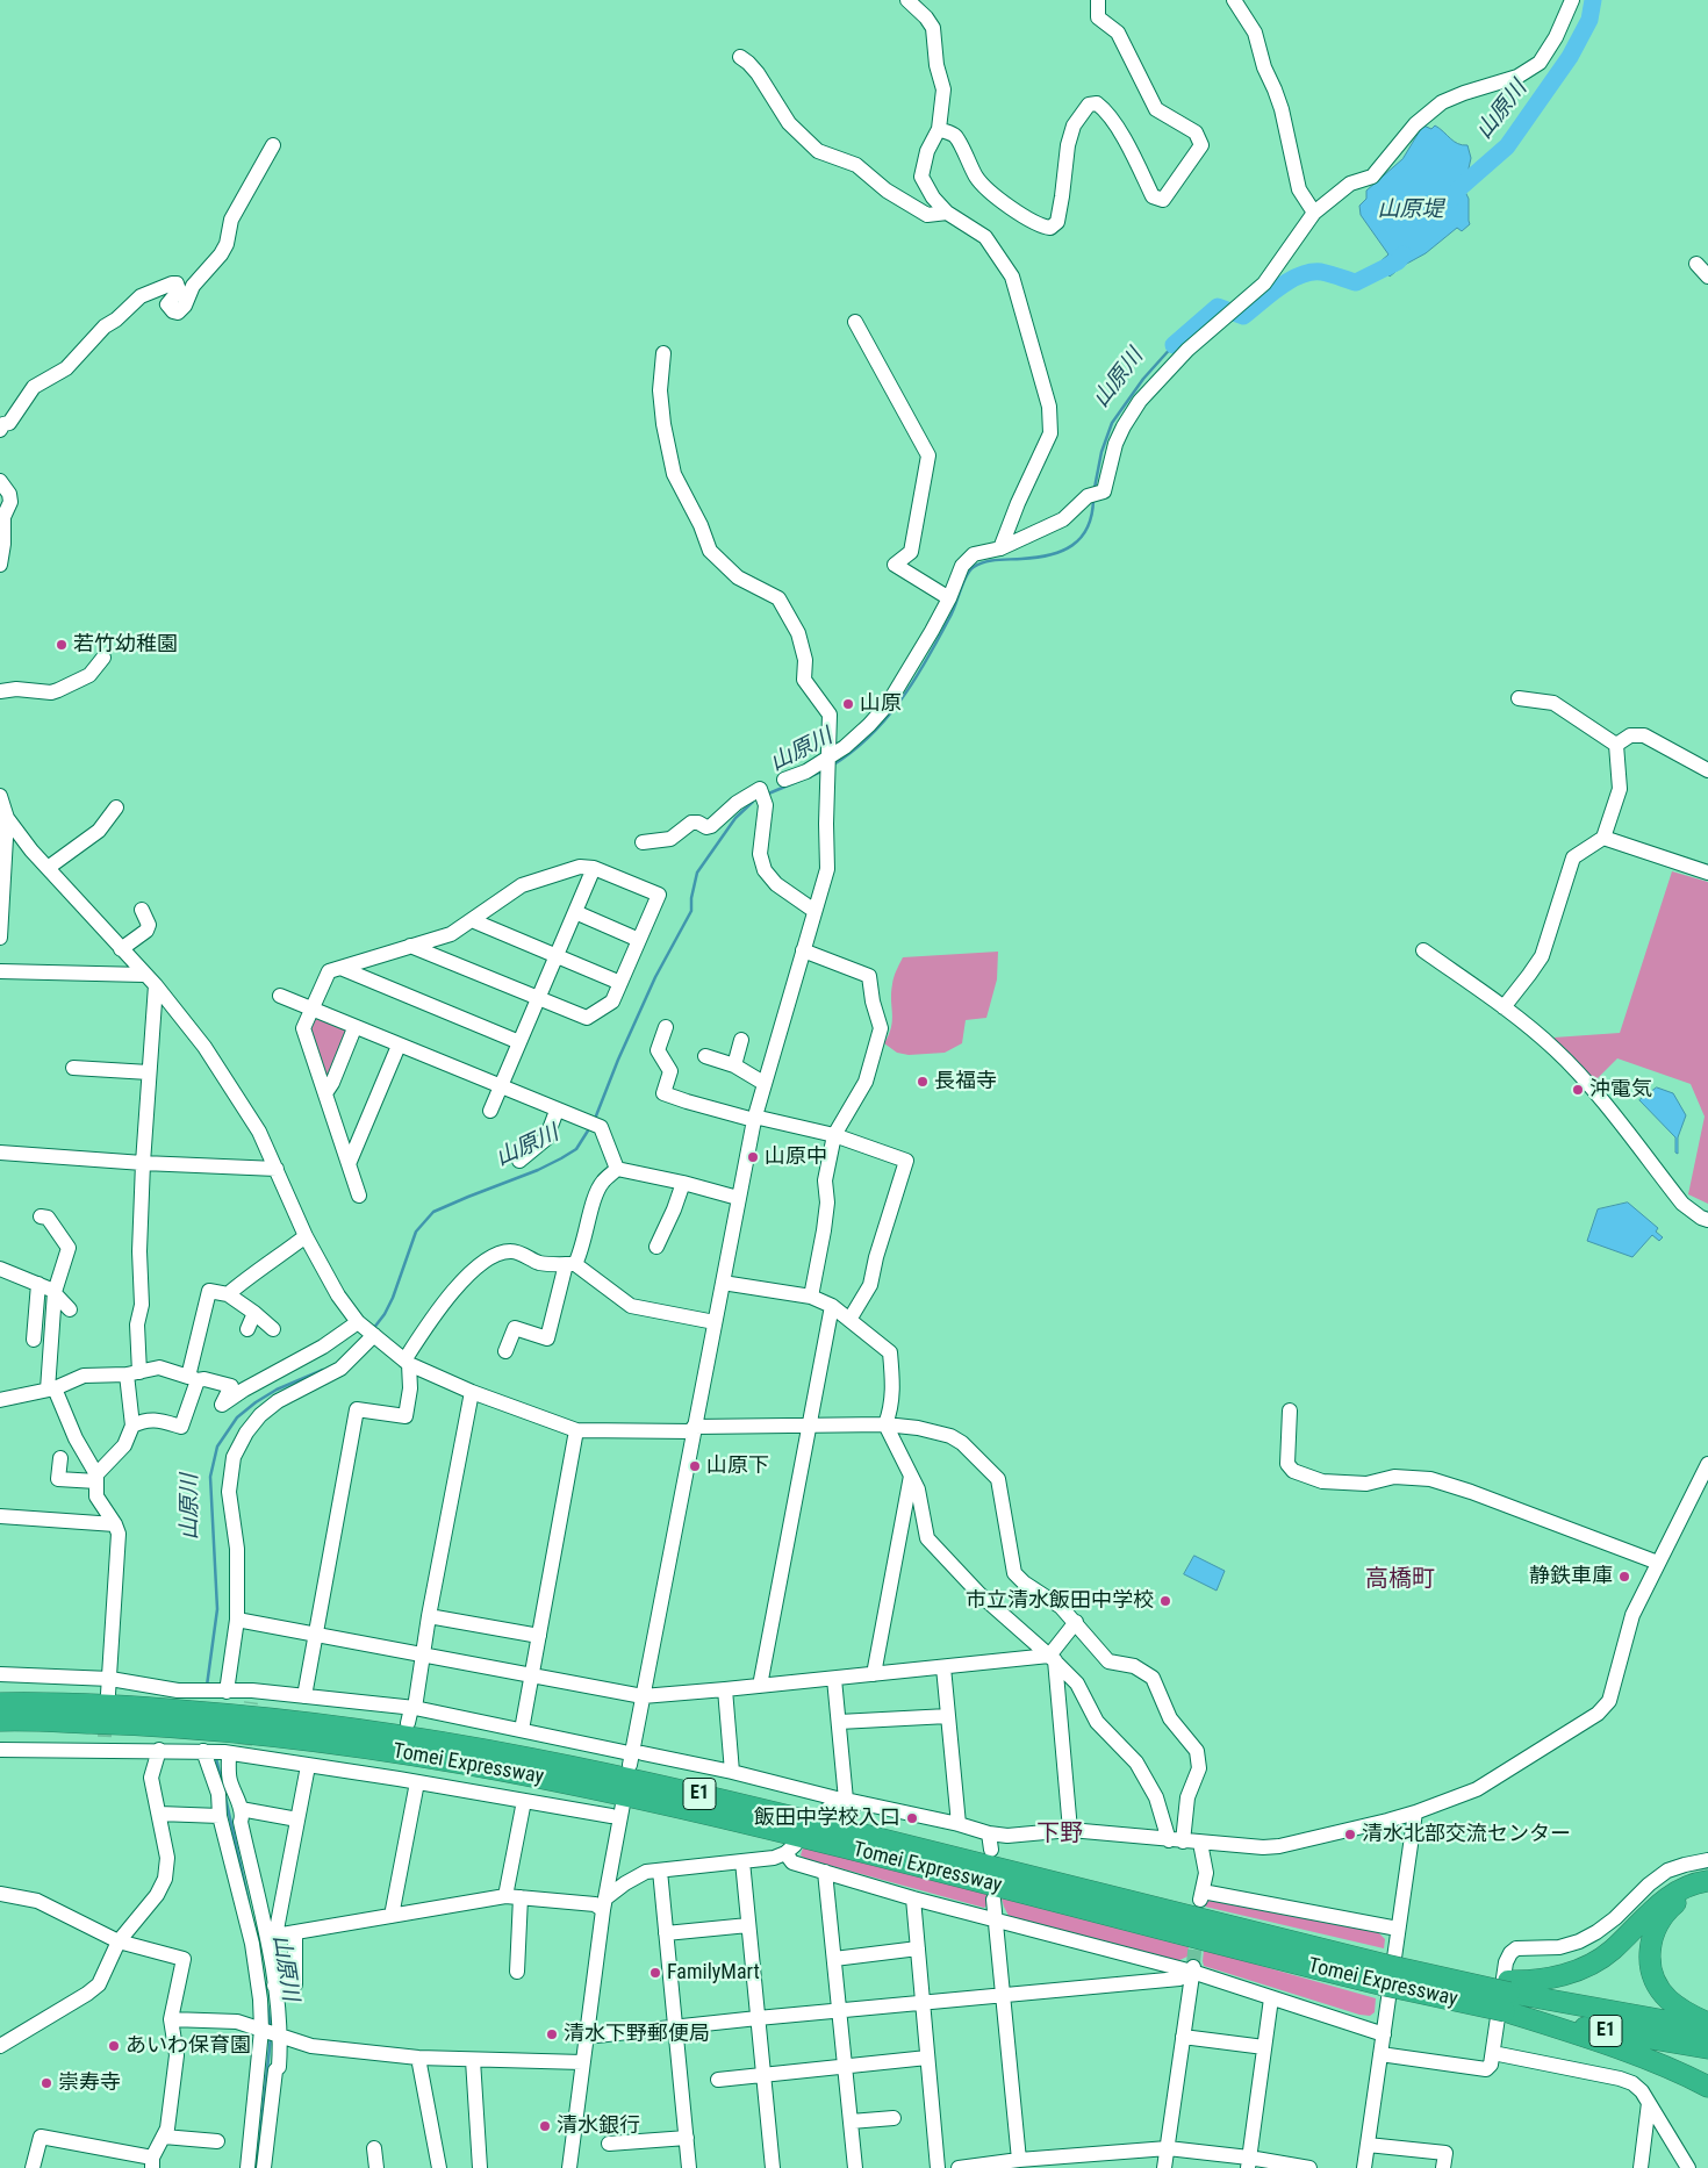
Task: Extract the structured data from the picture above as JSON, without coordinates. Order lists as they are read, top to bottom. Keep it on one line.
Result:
{"streets":{"highway":["Tomei Expressway","E1"]},"districts":["高橋町","下野"],"water":["山原川","山原堤"],"places":["若竹幼稚園","山原","長福寺","沖電気","山原中","山原下","静鉄車庫","市立清水飯田中学校","飯田中学校入口","清水北部交流センター","FamilyMart","清水下野郵便局","あいわ保育園","崇寿寺","清水銀行"]}
